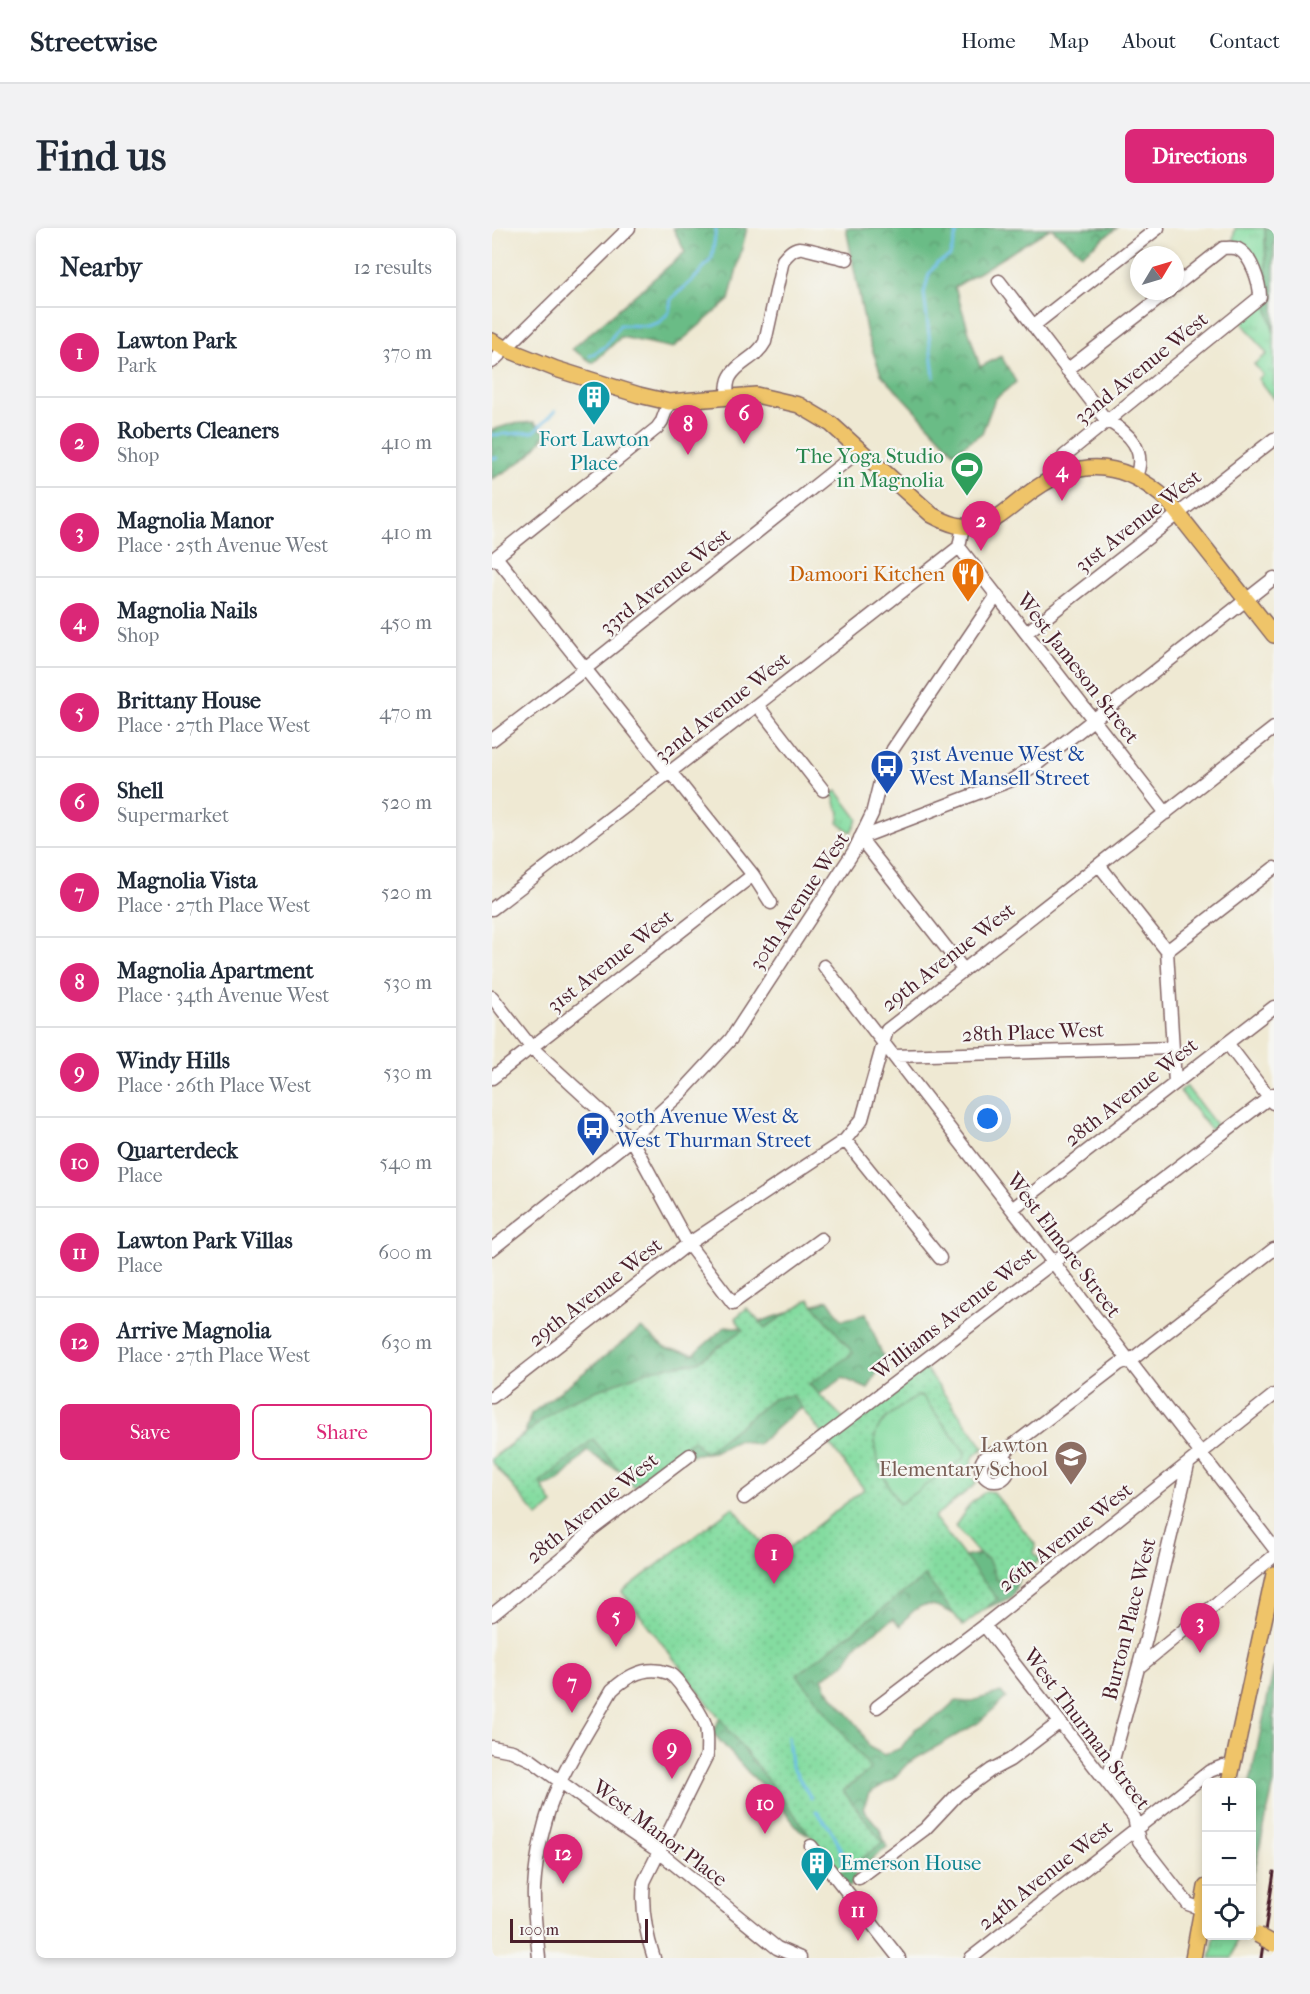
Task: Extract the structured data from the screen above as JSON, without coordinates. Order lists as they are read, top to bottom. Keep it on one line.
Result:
{"streets":{"street":["32nd Avenue West","31st Avenue West","33rd Avenue West","West Jameson Street","30th Avenue West","29th Avenue West","28th Place West","28th Avenue West","West Elmore Street","Williams Avenue West","26th Avenue West","Burton Place West","West Thurman Street","West Manor Place","24th Avenue West"]},"crossings":[["32nd Avenue West","West Jameson Street"],["31st Avenue West","West Jameson Street"],["West Jameson Street","30th Avenue West"],["West Jameson Street","29th Avenue West"],["29th Avenue West","West Elmore Street"],["28th Place West","West Elmore Street"],["28th Avenue West","West Elmore Street"],["West Elmore Street","Williams Avenue West"],["West Elmore Street","26th Avenue West"],["26th Avenue West","Burton Place West"],["26th Avenue West","West Thurman Street"],["Burton Place West","West Thurman Street"],["West Thurman Street","24th Avenue West"]],"places":{"building":["Fort Lawton Place","Emerson House"],"sports":["The Yoga Studio in Magnolia"],"restaurant":["Damoori Kitchen"],"bus stop":["31st Avenue West & West Mansell Street","30th Avenue West & West Thurman Street"],"school or university":["Lawton Elementary School"]},"scale_bar":"100 m","north":"top right","page":{"header":"Streetwise","nav":["Home","Map","About","Contact"],"buttons":["Directions",["Save","Share"]],"title":"Find us","heading":["Nearby","12 results"],"list":[{"mark":"1","name":"Lawton Park","note":"Park","value":"370 m"},{"mark":"2","name":"Roberts Cleaners","note":"Shop","value":"410 m"},{"mark":"3","name":"Magnolia Manor","note":"Place · 25th Avenue West","value":"410 m"},{"mark":"4","name":"Magnolia Nails","note":"Shop","value":"450 m"},{"mark":"5","name":"Brittany House","note":"Place · 27th Place West","value":"470 m"},{"mark":"6","name":"Shell","note":"Supermarket","value":"520 m"},{"mark":"7","name":"Magnolia Vista","note":"Place · 27th Place West","value":"520 m"},{"mark":"8","name":"Magnolia Apartment","note":"Place · 34th Avenue West","value":"530 m"},{"mark":"9","name":"Windy Hills","note":"Place · 26th Place West","value":"530 m"},{"mark":"10","name":"Quarterdeck","note":"Place","value":"540 m"},{"mark":"11","name":"Lawton Park Villas","note":"Place","value":"600 m"},{"mark":"12","name":"Arrive Magnolia","note":"Place · 27th Place West","value":"630 m"}],"pins":["6","8","4","2","1","5","3","7","9","10","12","11"],"map_buttons":["+","−"],"scale":"100 m"}}
